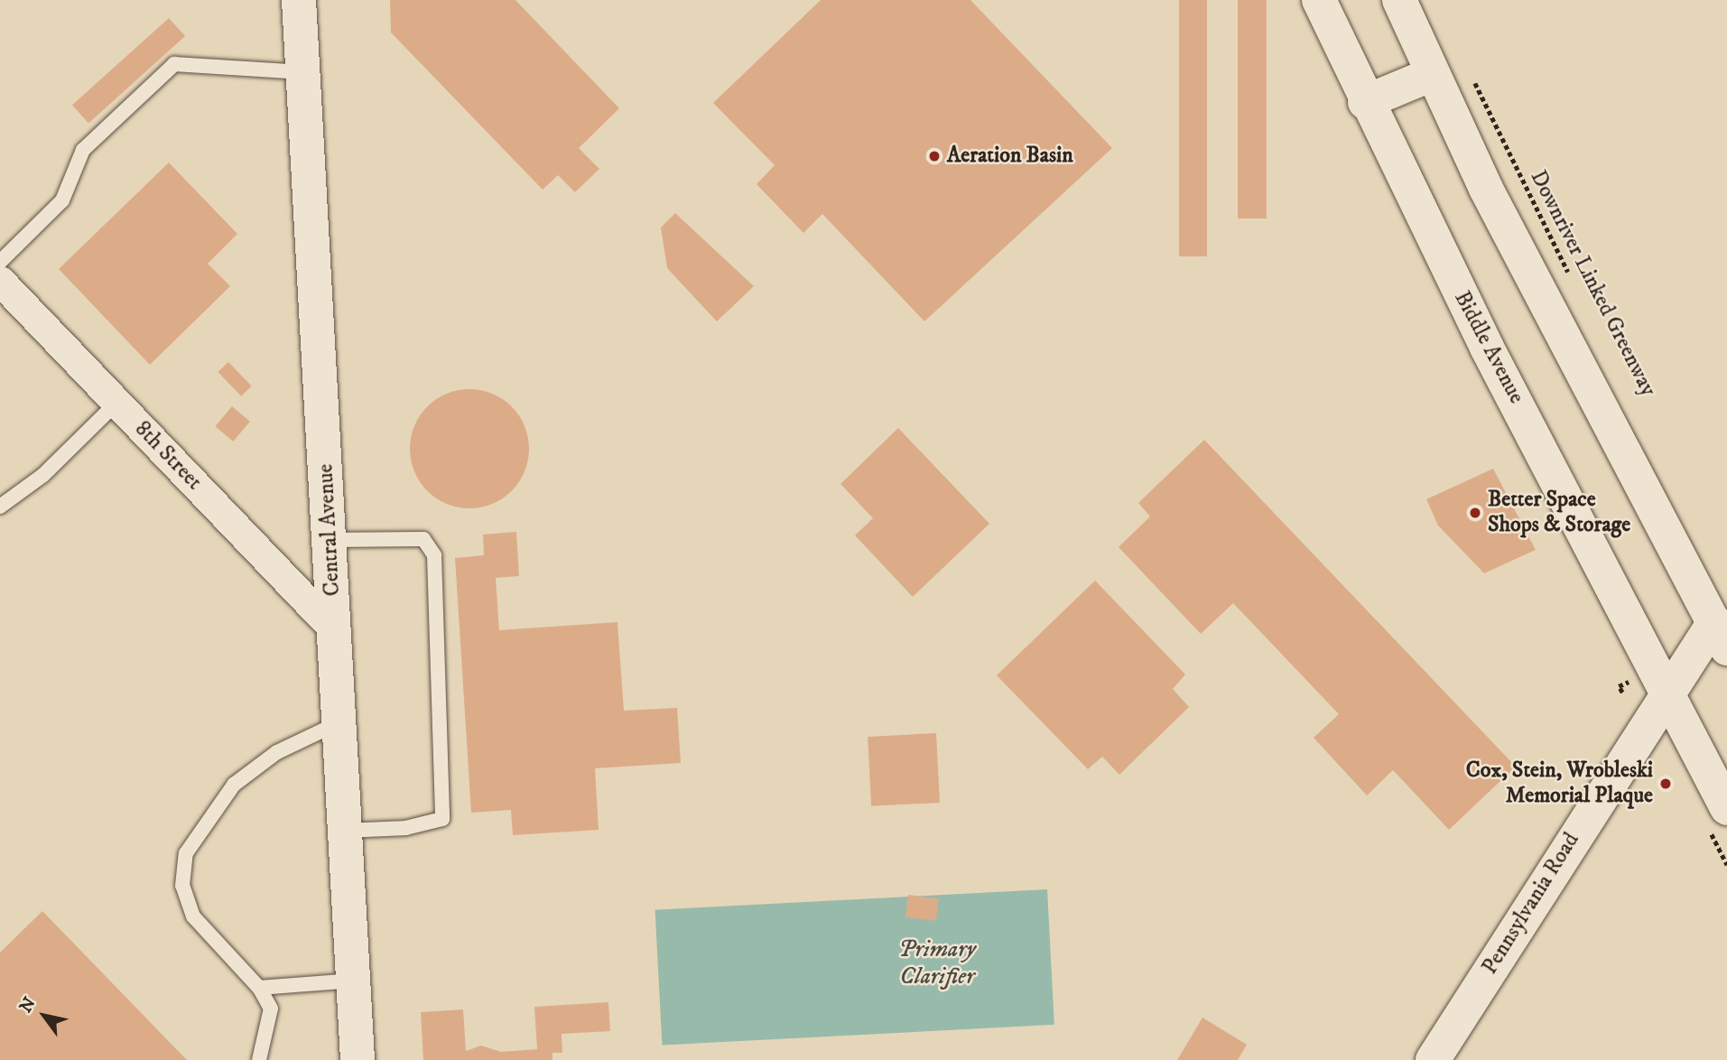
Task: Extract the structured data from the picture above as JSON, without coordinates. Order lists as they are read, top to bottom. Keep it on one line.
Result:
{"streets":{"main road":["Biddle Avenue","Central Avenue","Pennsylvania Road"],"street":["8th Street"],"path":["Downriver Linked Greenway"]},"crossings":[["Biddle Avenue","Pennsylvania Road"],["8th Street","Central Avenue"]],"water":["Primary Clarifier"],"places":["Aeration Basin","Better Space Shops & Storage","Cox, Stein, Wrobleski Memorial Plaque"],"north":"top left"}
